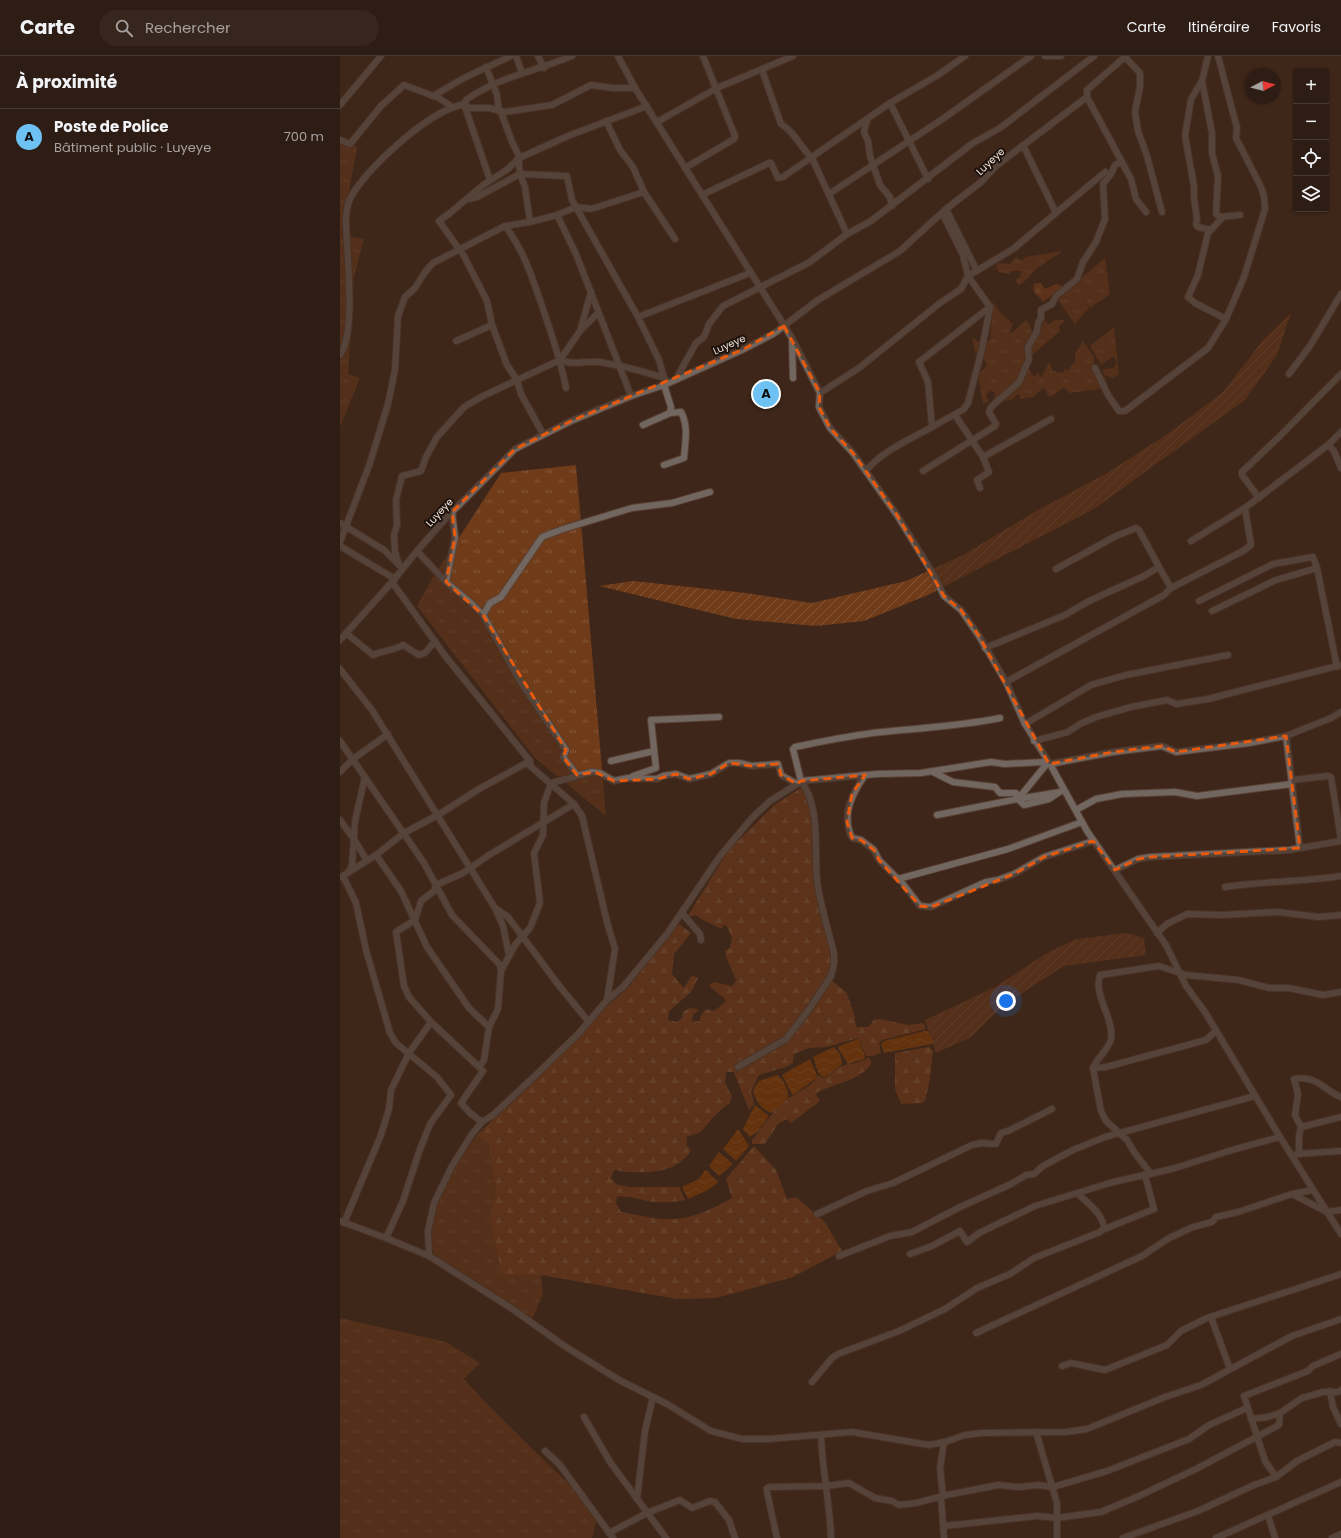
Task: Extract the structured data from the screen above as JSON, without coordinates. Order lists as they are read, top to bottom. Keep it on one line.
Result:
{"streets":{"street":["Luyeye"]},"north":"right","page":{"header":"Carte","search":"Rechercher","nav":["Carte","Itinéraire","Favoris"],"heading":"À proximité","map_buttons":["+","−"],"list":[{"mark":"A","name":"Poste de Police","note":"Bâtiment public · Luyeye","value":"700 m"}],"pins":"A"}}
